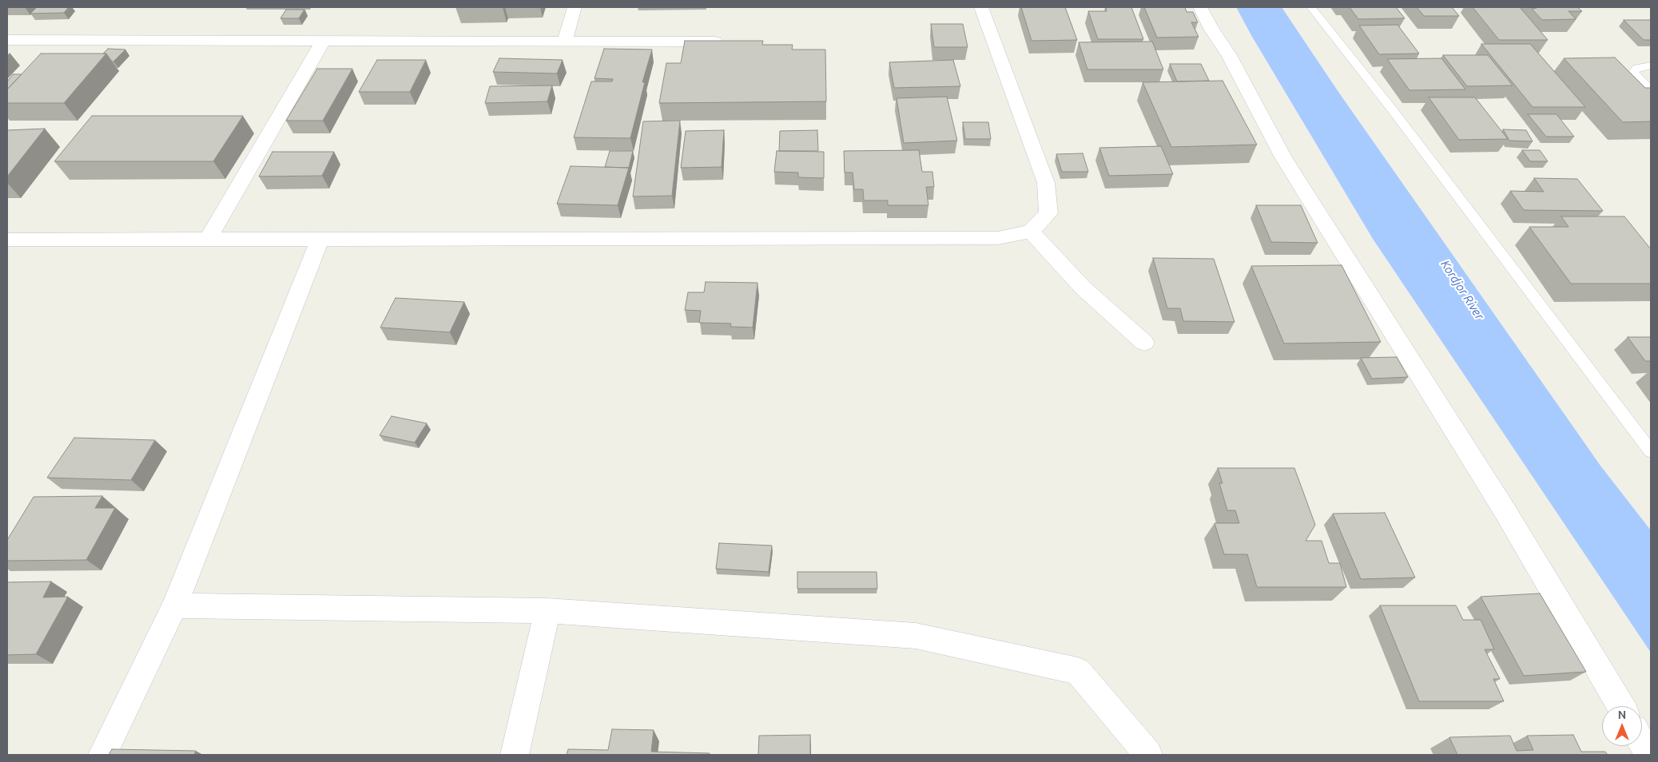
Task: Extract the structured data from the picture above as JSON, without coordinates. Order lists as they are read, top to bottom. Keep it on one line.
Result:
{"water":["Kordjor River"],"north":"top"}
